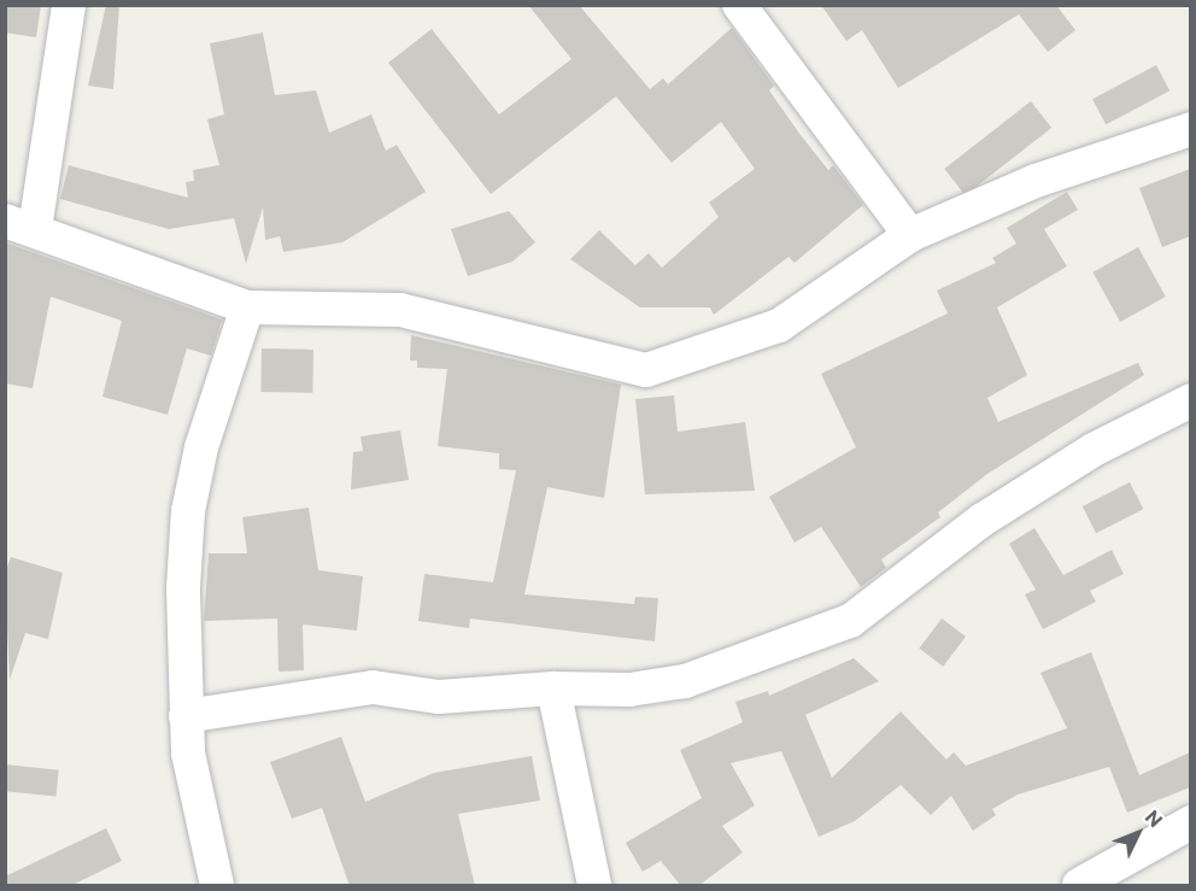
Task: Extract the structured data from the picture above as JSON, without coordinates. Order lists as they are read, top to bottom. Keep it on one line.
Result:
{"north":"top right"}
